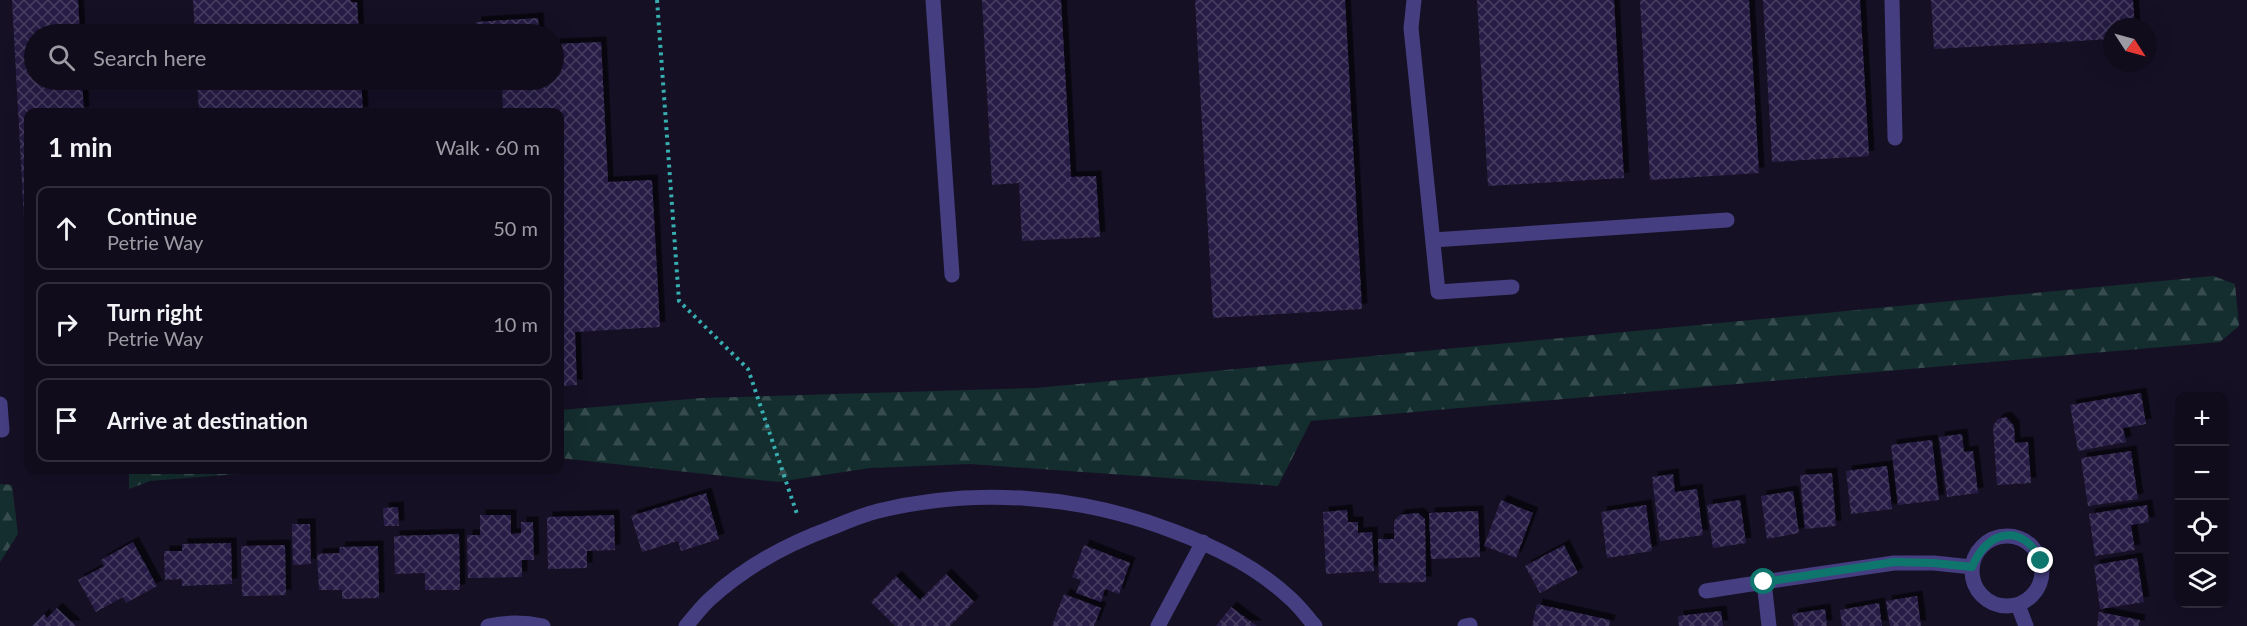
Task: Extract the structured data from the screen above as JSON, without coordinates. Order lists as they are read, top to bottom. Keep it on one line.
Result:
{"north":"bottom right","page":{"search":"Search here","heading":["1 min","Walk · 60 m"],"list":[["Continue","Petrie Way","50 m"],["Turn right","Petrie Way","10 m"],"Arrive at destination"],"map_buttons":["+","−"]}}
